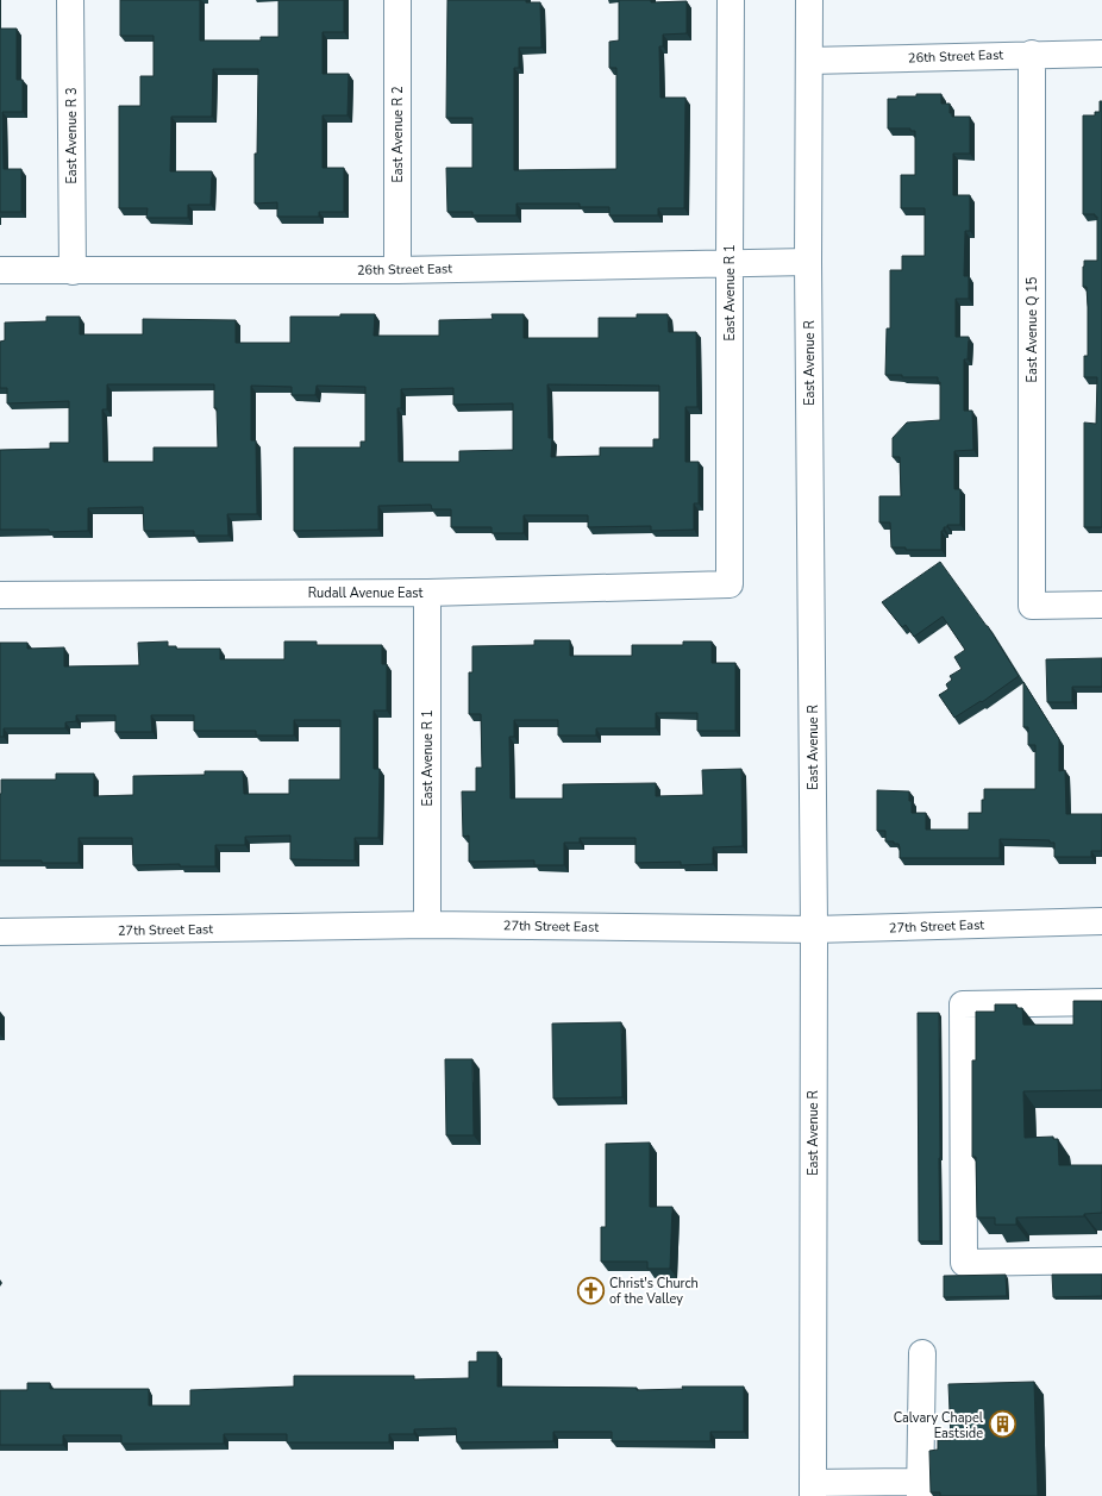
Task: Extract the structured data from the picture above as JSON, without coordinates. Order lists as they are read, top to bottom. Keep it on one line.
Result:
{"streets":{"street":["26th Street East","East Avenue R 2","East Avenue R 3","East Avenue R 1","East Avenue Q 15","East Avenue R","Rudall Avenue East","27th Street East"]},"crossings":[["26th Street East","East Avenue R 2"],["26th Street East","East Avenue R 3"],["26th Street East","East Avenue R 1"],["26th Street East","East Avenue Q 15"],["26th Street East","East Avenue R"],["East Avenue R 1","Rudall Avenue East"],["East Avenue R 1","27th Street East"],["East Avenue R","27th Street East"]],"places":{"church":["Christ's Church of the Valley"],"building":["Calvary Chapel Eastside"]}}
